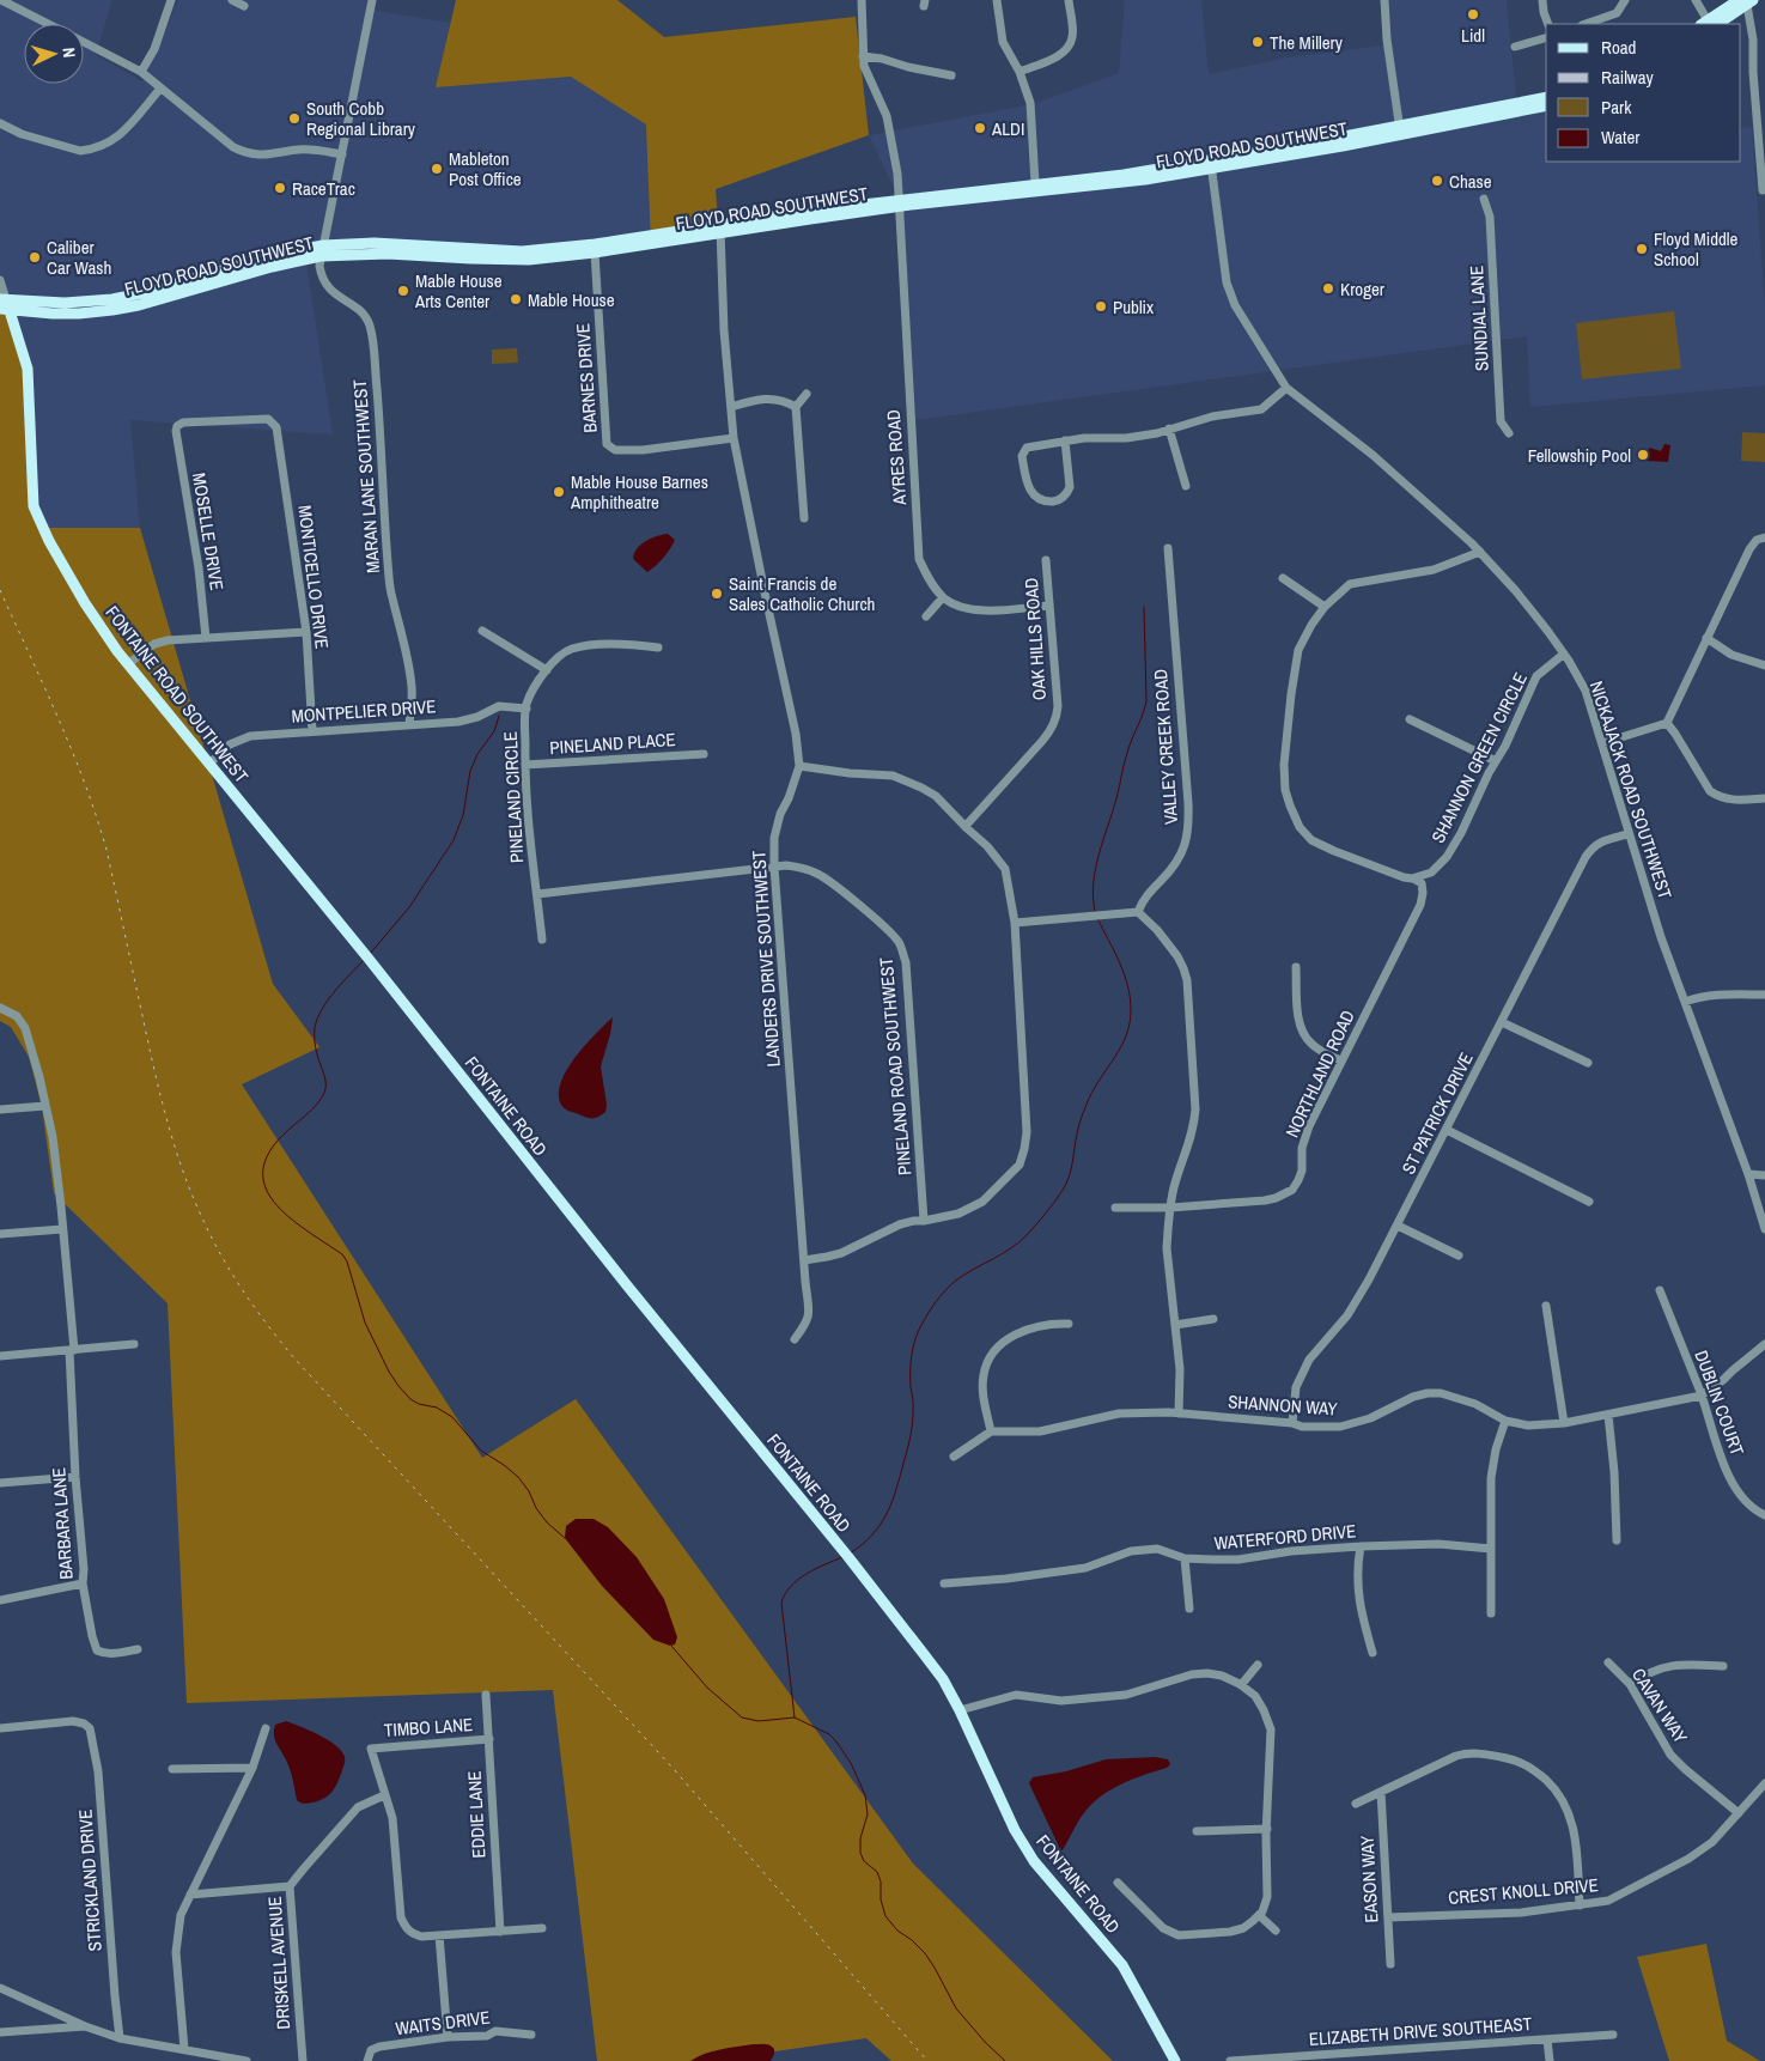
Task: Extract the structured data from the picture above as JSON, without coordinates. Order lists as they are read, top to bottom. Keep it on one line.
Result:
{"streets":{"main road":["FLOYD ROAD SOUTHWEST","FONTAINE ROAD SOUTHWEST","FONTAINE ROAD"],"street":["SUNDIAL LANE","BARNES DRIVE","AYRES ROAD","MARAN LANE SOUTHWEST","MOSELLE DRIVE","MONTICELLO DRIVE","OAK HILLS ROAD","MONTPELIER DRIVE","PINELAND PLACE","VALLEY CREEK ROAD","SHANNON GREEN CIRCLE","NICKAJACK ROAD SOUTHWEST","PINELAND CIRCLE","LANDERS DRIVE SOUTHWEST","PINELAND ROAD SOUTHWEST","NORTHLAND ROAD","ST PATRICK DRIVE","DUBLIN COURT","SHANNON WAY","BARBARA LANE","WATERFORD DRIVE","CAVAN WAY","TIMBO LANE","EDDIE LANE","EASON WAY","STRICKLAND DRIVE","CREST KNOLL DRIVE","DRISKELL AVENUE","WAITS DRIVE","ELIZABETH DRIVE SOUTHEAST"]},"crossings":[["FLOYD ROAD SOUTHWEST","BARNES DRIVE"],["FLOYD ROAD SOUTHWEST","AYRES ROAD"],["FLOYD ROAD SOUTHWEST","MARAN LANE SOUTHWEST"],["FLOYD ROAD SOUTHWEST","FONTAINE ROAD SOUTHWEST"],["FLOYD ROAD SOUTHWEST","NICKAJACK ROAD SOUTHWEST"],["FLOYD ROAD SOUTHWEST","LANDERS DRIVE SOUTHWEST"],["BARNES DRIVE","LANDERS DRIVE SOUTHWEST"],["MARAN LANE SOUTHWEST","MONTPELIER DRIVE"],["MOSELLE DRIVE","MONTICELLO DRIVE"],["MONTICELLO DRIVE","MONTPELIER DRIVE"],["FONTAINE ROAD SOUTHWEST","MONTPELIER DRIVE"],["FONTAINE ROAD SOUTHWEST","FONTAINE ROAD"],["MONTPELIER DRIVE","PINELAND CIRCLE"],["PINELAND PLACE","PINELAND CIRCLE"],["SHANNON GREEN CIRCLE","NICKAJACK ROAD SOUTHWEST"],["SHANNON GREEN CIRCLE","NORTHLAND ROAD"],["NICKAJACK ROAD SOUTHWEST","ST PATRICK DRIVE"],["PINELAND CIRCLE","PINELAND ROAD SOUTHWEST"],["LANDERS DRIVE SOUTHWEST","PINELAND ROAD SOUTHWEST"],["ST PATRICK DRIVE","SHANNON WAY"],["DUBLIN COURT","SHANNON WAY"],["CAVAN WAY","CREST KNOLL DRIVE"],["TIMBO LANE","EDDIE LANE"],["TIMBO LANE","DRISKELL AVENUE"],["EASON WAY","CREST KNOLL DRIVE"]],"places":["Lidl","The Millery","South Cobb Regional Library","ALDI","Mableton Post Office","Chase","RaceTrac","Floyd Middle School","Caliber Car Wash","Kroger","Mable House Arts Center","Mable House","Publix","Fellowship Pool","Mable House Barnes Amphitheatre","Saint Francis de Sales Catholic Church"],"legend":["Road","Railway","Park","Water"],"north":"right"}
